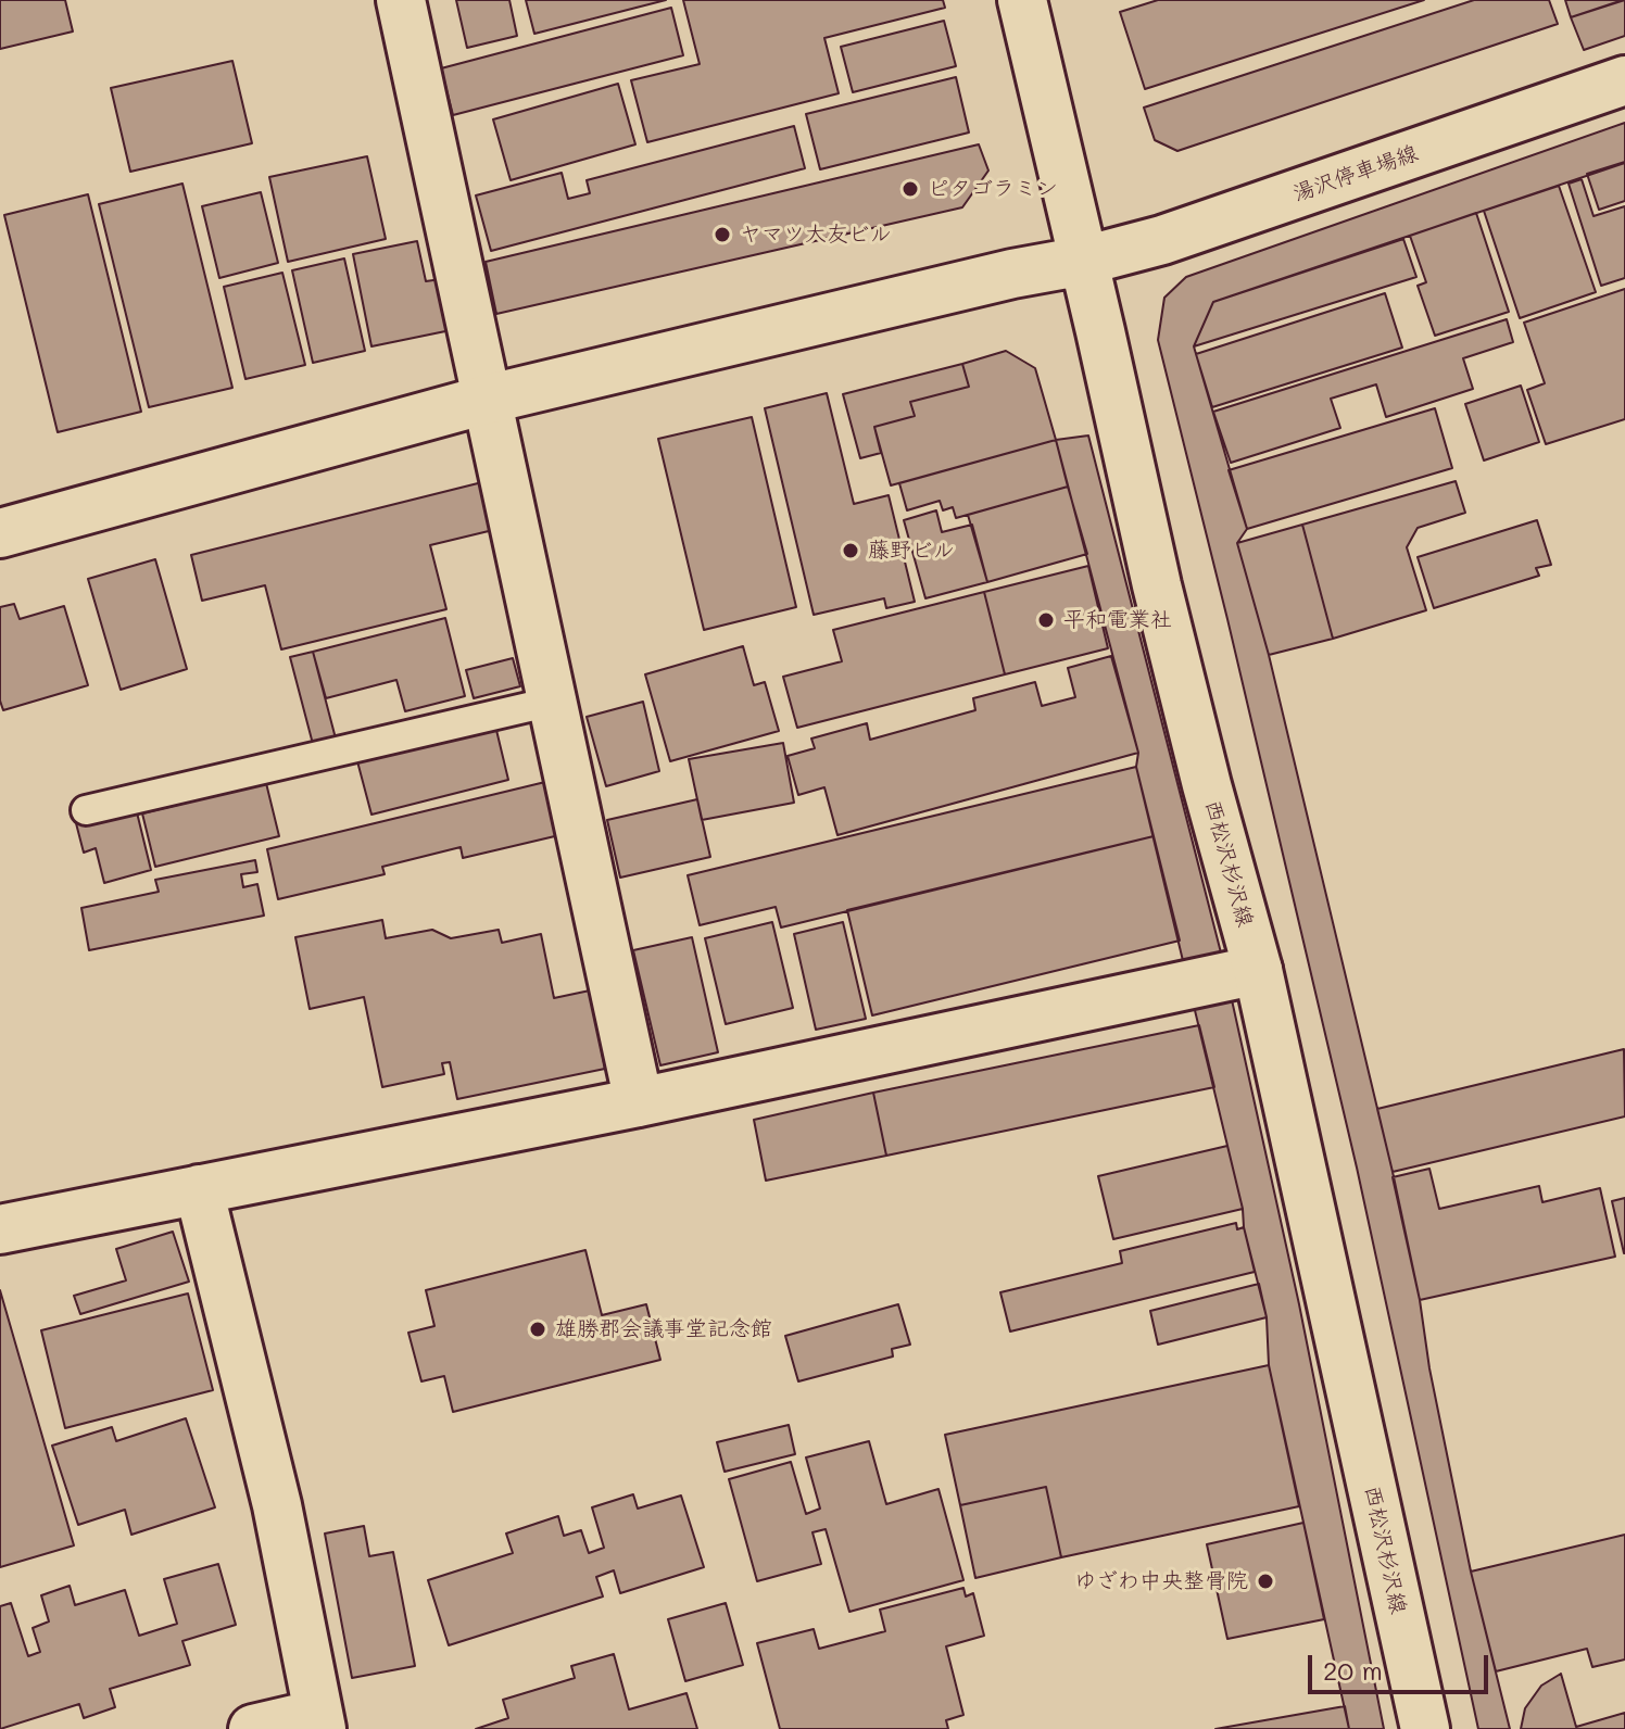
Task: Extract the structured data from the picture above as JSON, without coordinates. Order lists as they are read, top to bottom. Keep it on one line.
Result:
{"streets":{"street":["湯沢停車場線","西松沢杉沢線"]},"crossings":[["湯沢停車場線","西松沢杉沢線"]],"places":["ピタゴラミン","ヤマツ大友ビル","藤野ビル","平和電業社","雄勝郡会議事堂記念館","ゆざわ中央整骨院"],"scale_bar":"20 m"}
